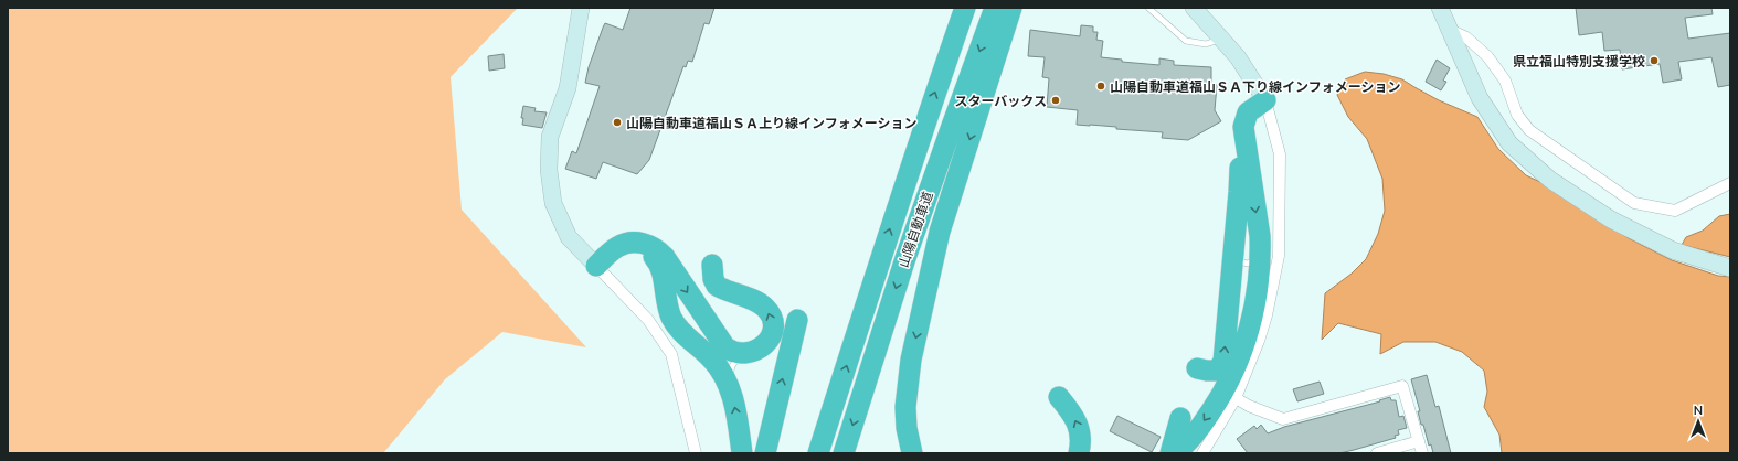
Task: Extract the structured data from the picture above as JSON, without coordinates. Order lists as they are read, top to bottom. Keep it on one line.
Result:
{"streets":{"highway":["山陽自動車道"]},"places":["県立福山特別支援学校","山陽自動車道福山ＳＡ下り線インフォメーション","スターバックス","山陽自動車道福山ＳＡ上り線インフォメーション"],"north":"top"}
